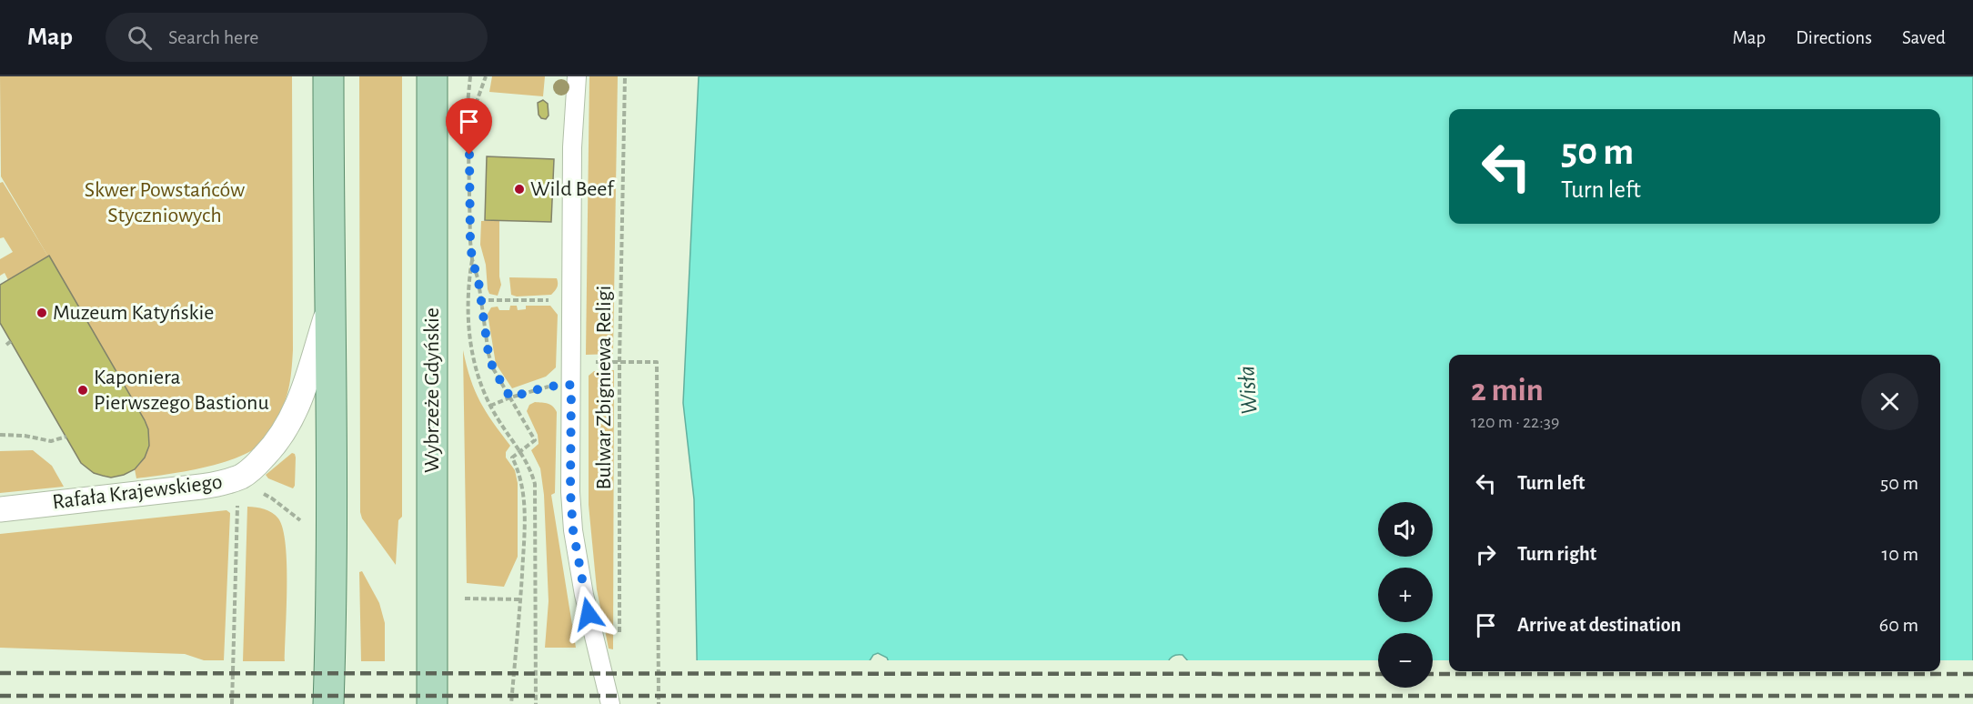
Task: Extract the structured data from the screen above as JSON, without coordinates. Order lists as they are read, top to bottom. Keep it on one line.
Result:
{"streets":{"main road":["Wybrzeże Gdyńskie"],"street":["Rafała Krajewskiego"],"path":["Bulwar Zbigniewa Religi"]},"water":["Wisła"],"parks":["Skwer Powstańców Styczniowych"],"places":["Wild Beef","Muzeum Katyńskie","Kaponiera Pierwszego Bastionu"],"page":{"header":"Map","search":"Search here","nav":["Map","Directions","Saved"],"turn":["50 m","Turn left"],"heading":["2 min","120 m · 22:39"],"list":[{"name":"Turn left","value":"50 m"},{"name":"Turn right","value":"10 m"},{"name":"Arrive at destination","value":"60 m"}],"map_buttons":["+","−"]}}
